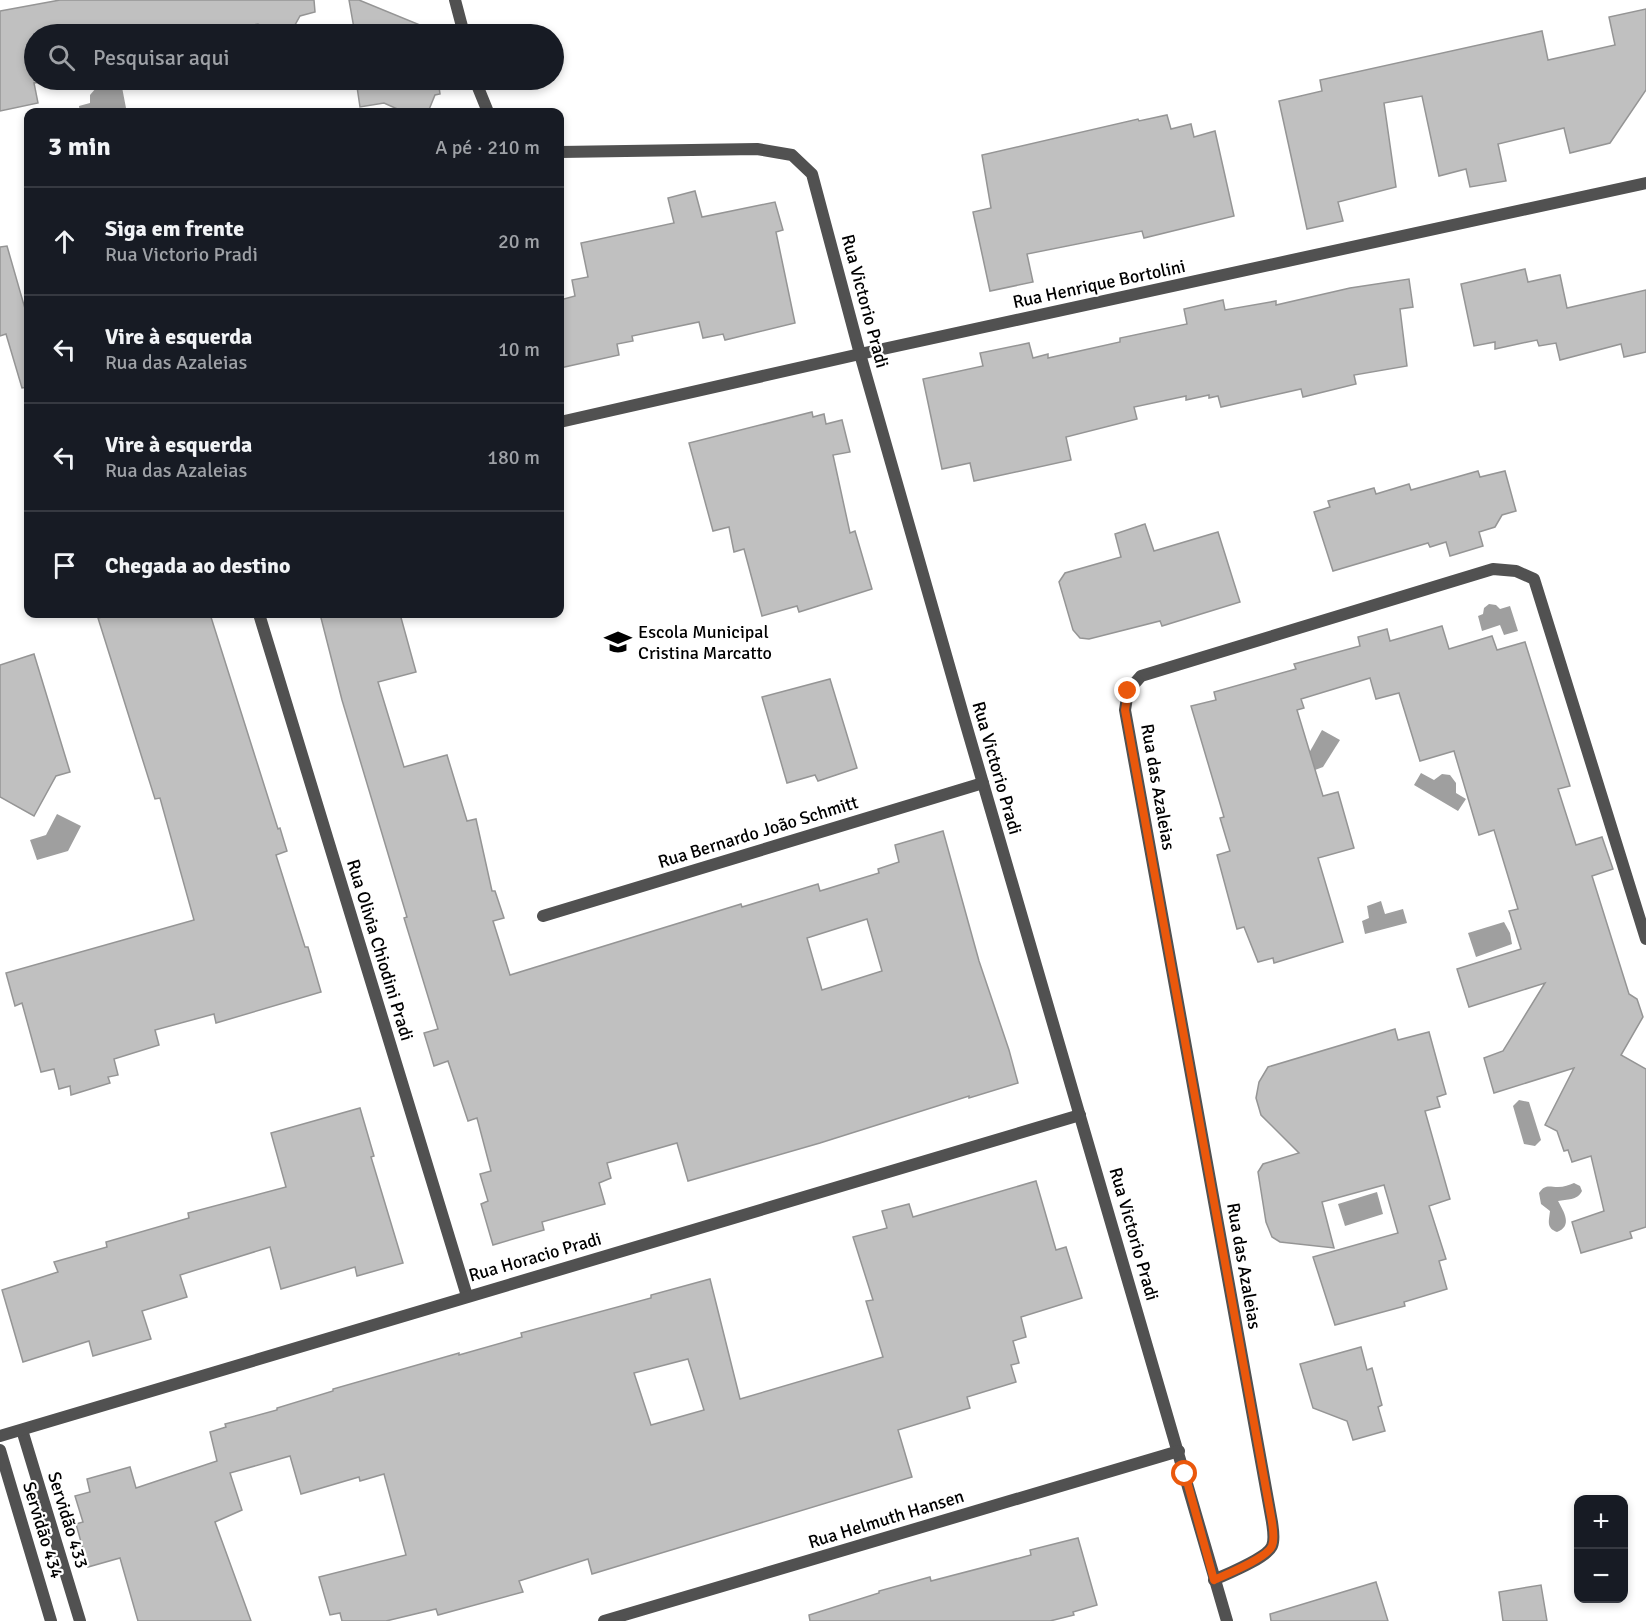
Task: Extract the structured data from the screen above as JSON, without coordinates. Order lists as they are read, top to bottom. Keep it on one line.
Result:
{"streets":{"street":["Rua Henrique Bortolini","Rua Victorio Pradi","Rua das Azaleias","Rua Bernardo João Schmitt","Rua Olivia Chiodini Pradi","Rua Horacio Pradi","Rua Helmuth Hansen","Servidão 433","Servidão 434"]},"crossings":[["Rua Henrique Bortolini","Rua Victorio Pradi"],["Rua Victorio Pradi","Rua das Azaleias"],["Rua Victorio Pradi","Rua Bernardo João Schmitt"],["Rua Victorio Pradi","Rua Horacio Pradi"],["Rua Victorio Pradi","Rua Helmuth Hansen"],["Rua Olivia Chiodini Pradi","Rua Horacio Pradi"],["Rua Horacio Pradi","Servidão 433"]],"places":{"school or university":["Escola Municipal Cristina Marcatto"]},"page":{"search":"Pesquisar aqui","heading":["3 min","A pé · 210 m"],"list":[["Siga em frente","Rua Victorio Pradi","20 m"],["Vire à esquerda","Rua das Azaleias","10 m"],["Vire à esquerda","Rua das Azaleias","180 m"],"Chegada ao destino"],"map_buttons":["+","−"]}}
